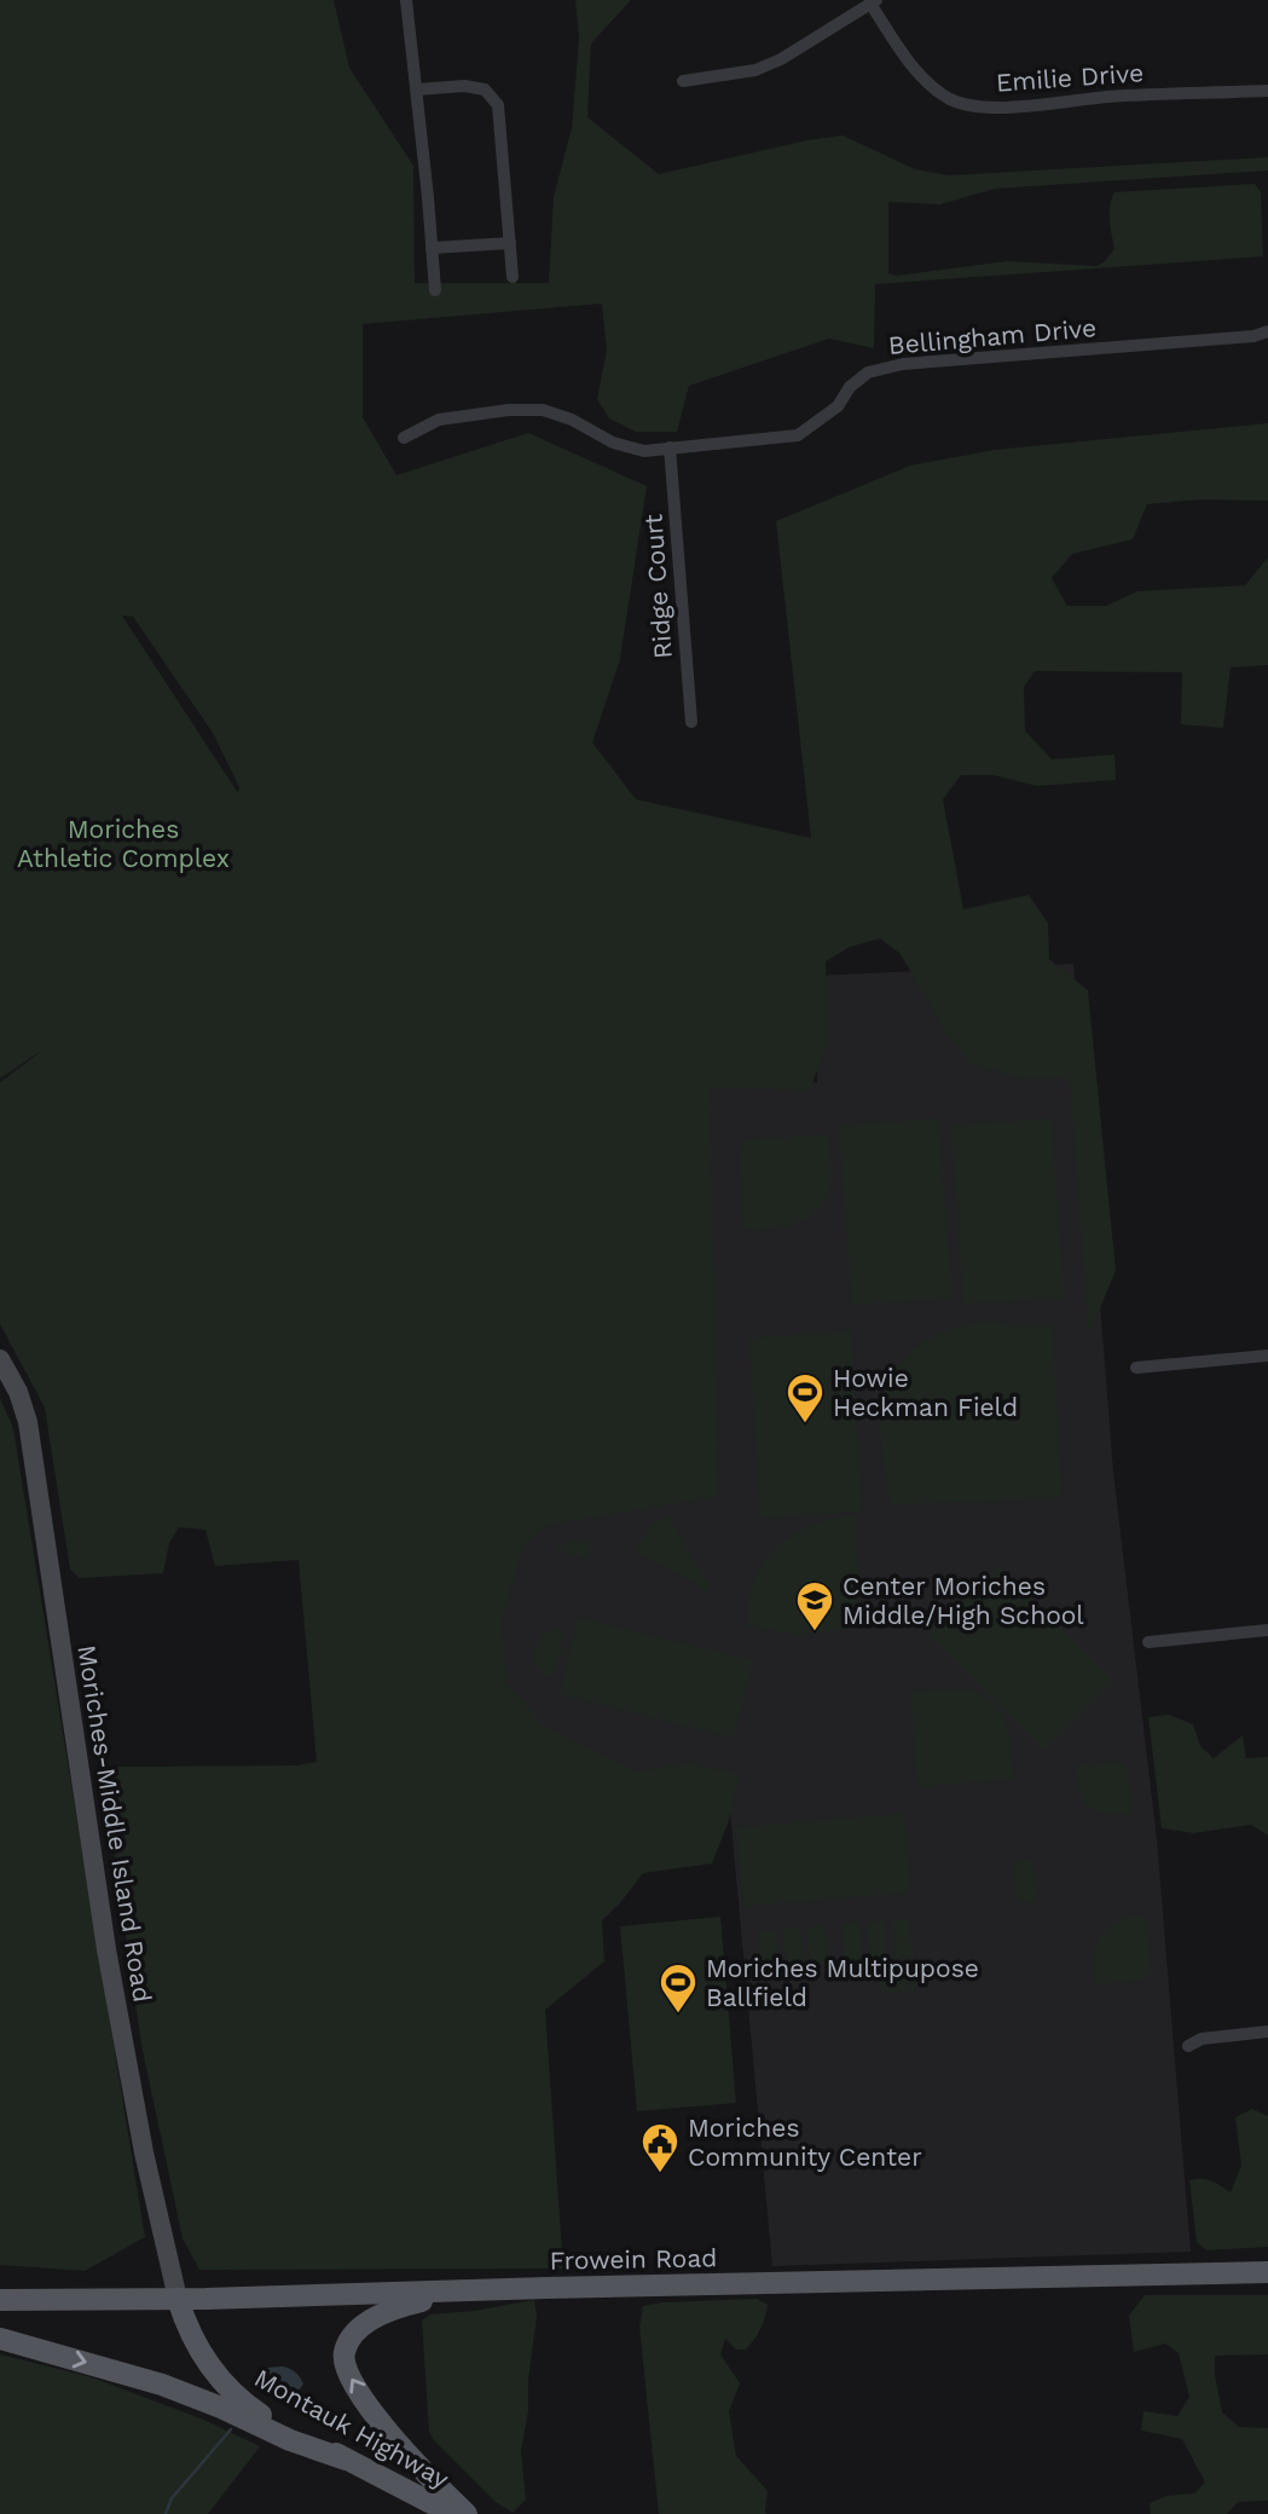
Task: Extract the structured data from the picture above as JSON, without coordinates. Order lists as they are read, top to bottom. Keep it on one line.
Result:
{"streets":{"main road":["Moriches-Middle Island Road","Frowein Road","Montauk Highway"],"street":["Emilie Drive","Bellingham Drive","Ridge Court"]},"crossings":[["Bellingham Drive","Ridge Court"],["Moriches-Middle Island Road","Frowein Road"],["Moriches-Middle Island Road","Montauk Highway"],["Frowein Road","Montauk Highway"]],"parks":["Moriches Athletic Complex"],"places":{"sports":["Howie Heckman Field","Moriches Multipupose Ballfield"],"school or university":["Center Moriches Middle/High School"],"public building":["Moriches Community Center"]}}
